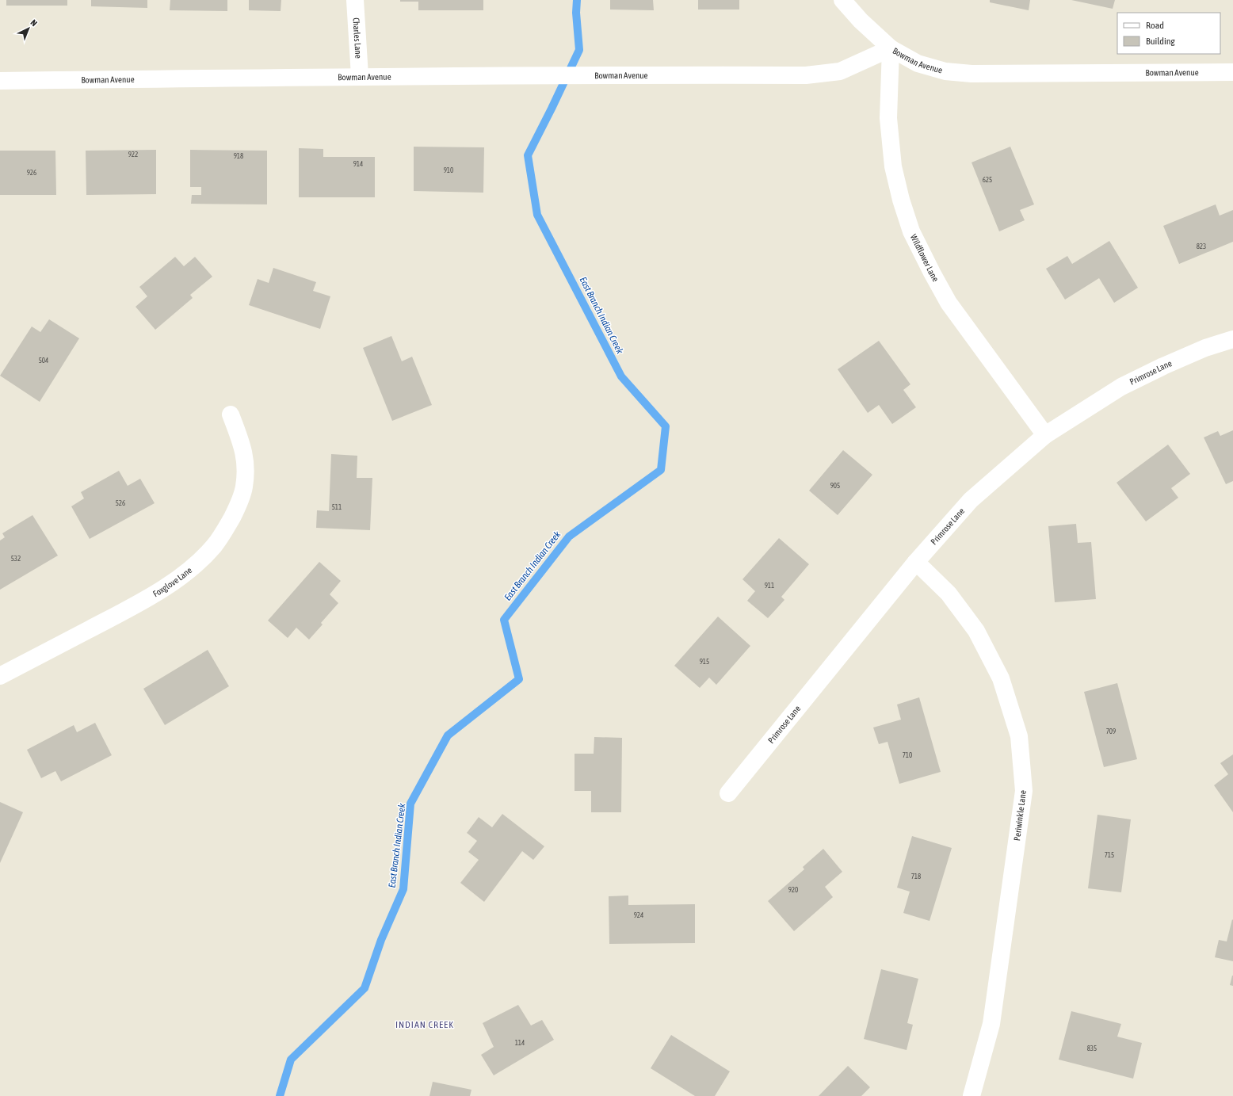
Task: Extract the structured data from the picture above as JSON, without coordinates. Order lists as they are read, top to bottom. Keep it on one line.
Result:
{"streets":{"street":["Charles Lane","Bowman Avenue","Wildflower Lane","Primrose Lane","Foxglove Lane","Periwinkle Lane"]},"crossings":[["Charles Lane","Bowman Avenue"],["Bowman Avenue","Wildflower Lane"],["Wildflower Lane","Primrose Lane"],["Primrose Lane","Periwinkle Lane"]],"districts":["INDIAN CREEK"],"water":["East Branch Indian Creek"],"house_numbers":["922","918","914","910","926","625","823","504","905","526","511","532","911","915","709","710","715","718","920","924","114","835"],"legend":["Road","Building"],"north":"top right"}
